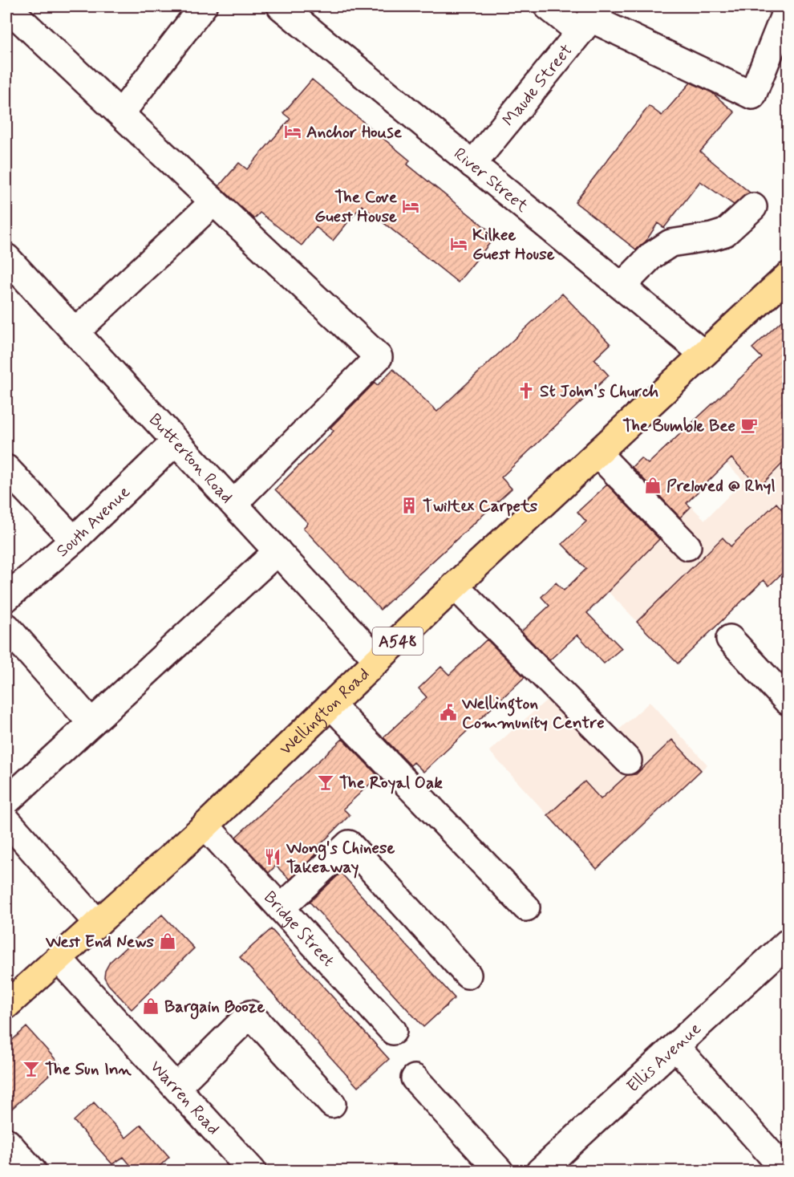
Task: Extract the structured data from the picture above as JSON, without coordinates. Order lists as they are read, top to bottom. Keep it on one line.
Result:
{"streets":{"main road":["A548","Wellington Road"],"street":["Maude Street","River Street","Butterton Road","South Avenue","Bridge Street","Ellis Avenue","Warren Road"]},"crossings":[["Maude Street","River Street"],["River Street","Wellington Road"],["Butterton Road","South Avenue"],["Butterton Road","Wellington Road"],["Wellington Road","Bridge Street"],["Wellington Road","Warren Road"]],"places":{"hotel":["Anchor House","The Cove Guest House","Kilkee Guest House"],"church":["St John's Church"],"cafe":["The Bumble Bee"],"shop":["Preloved @ Rhyl","West End News","Bargain Booze"],"building":["Twiltex Carpets"],"public building":["Wellington Community Centre"],"bar":["The Royal Oak","The Sun Inn"],"restaurant":["Wong's Chinese Takeaway"]}}
